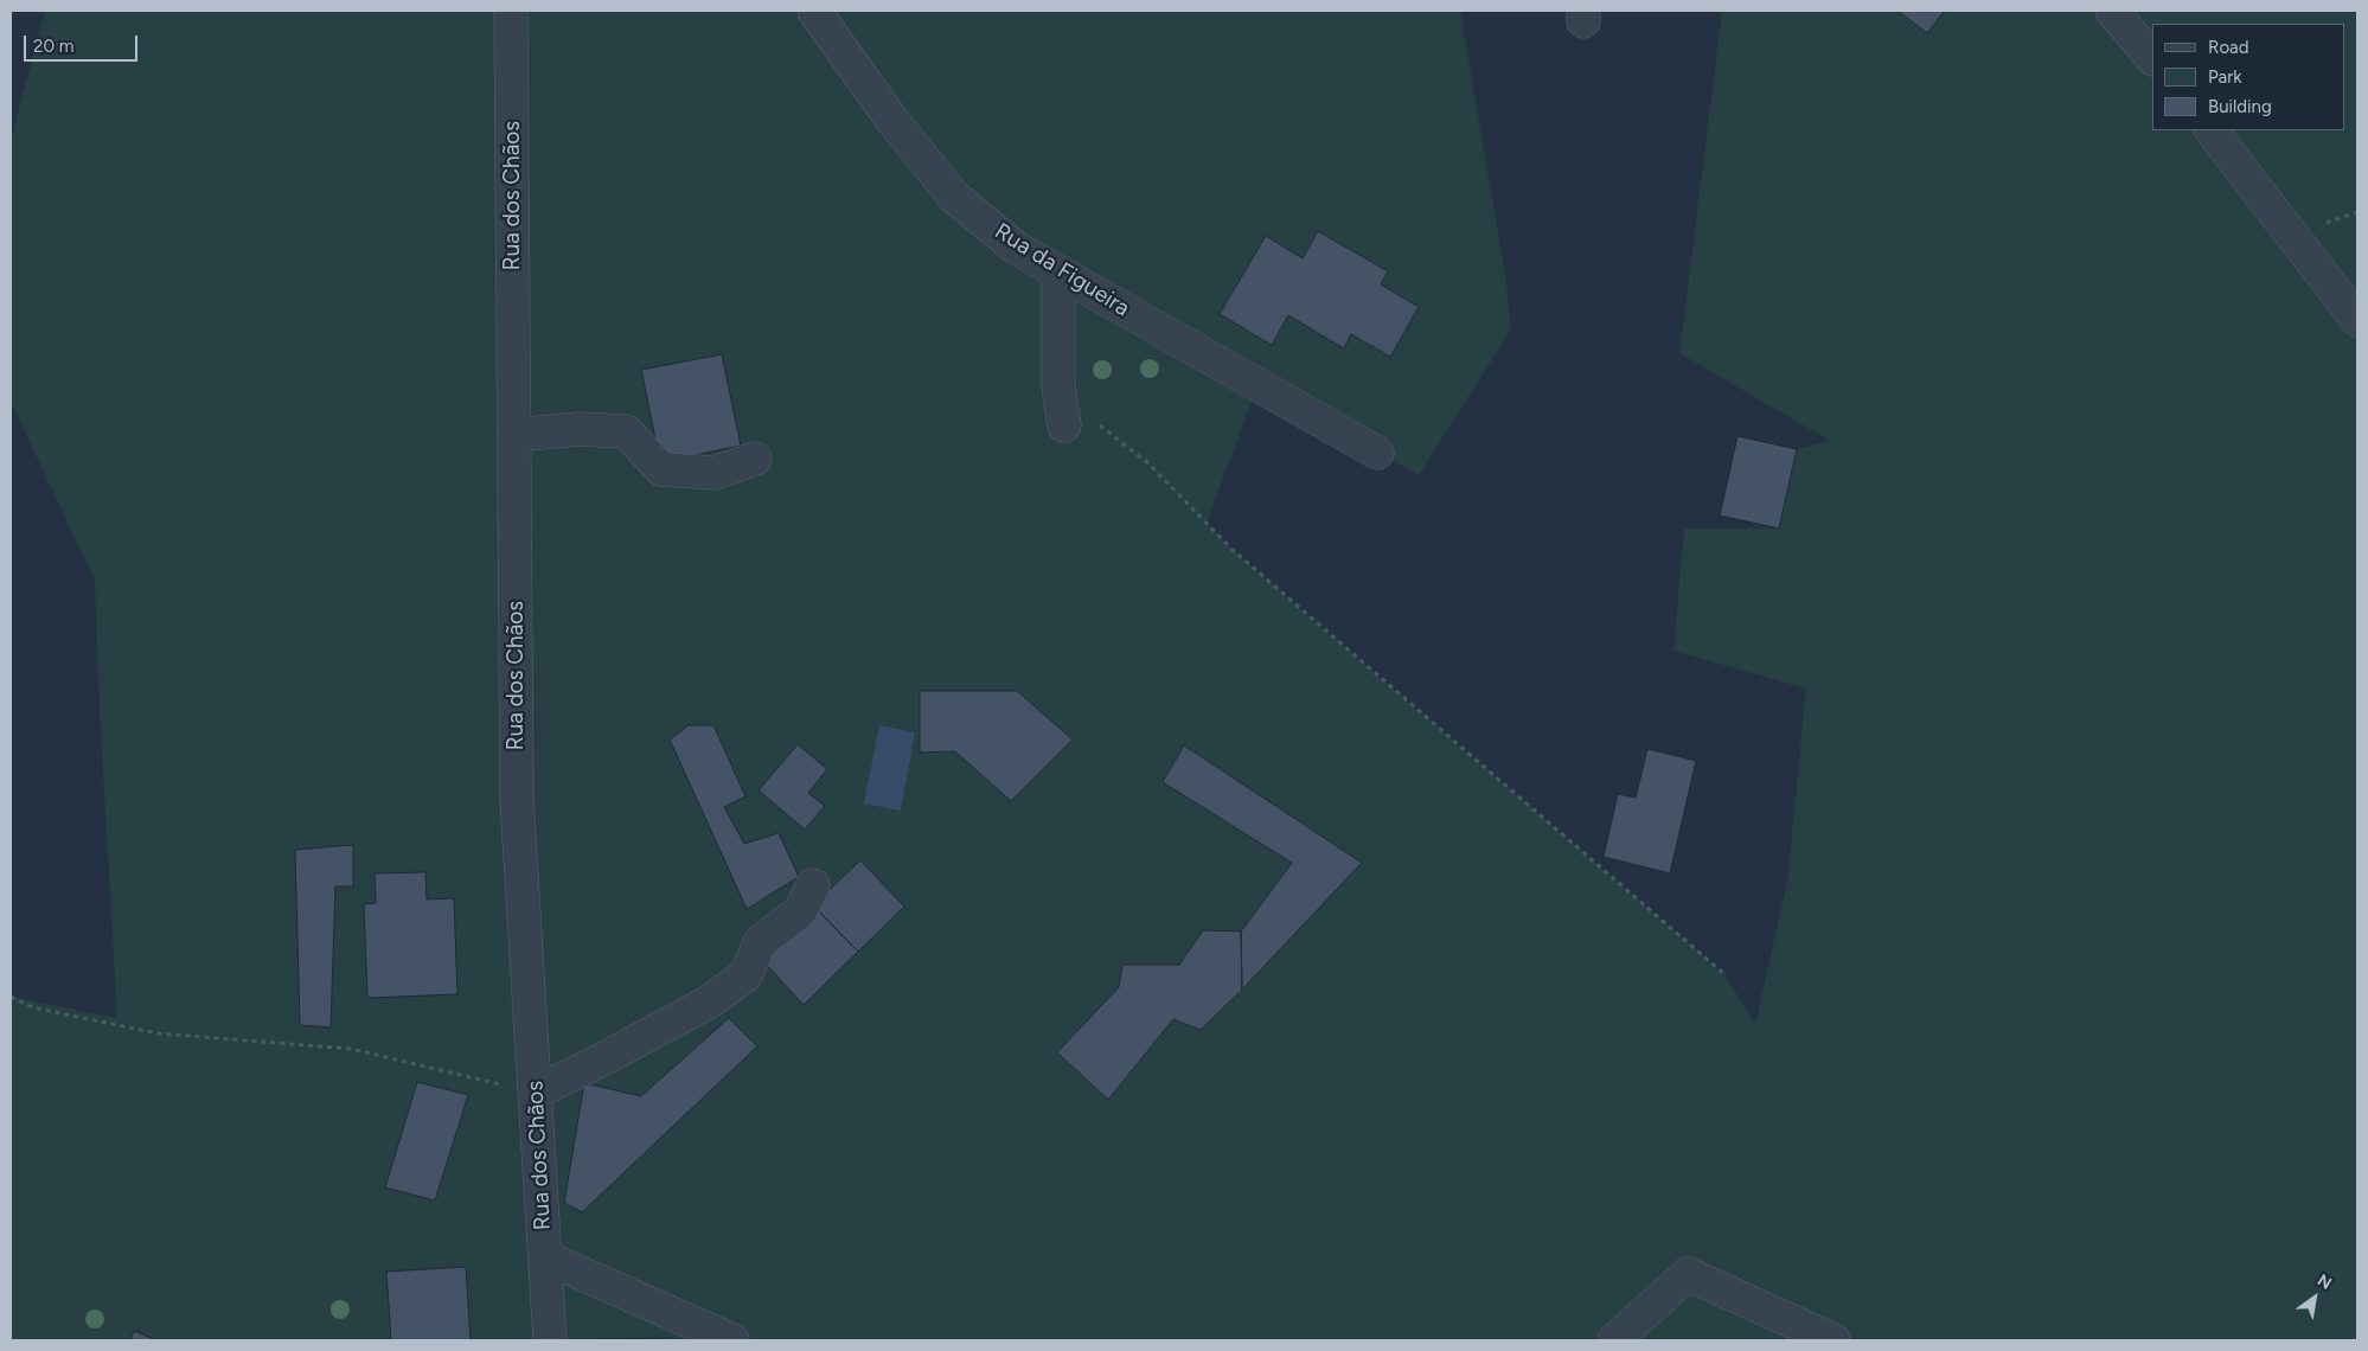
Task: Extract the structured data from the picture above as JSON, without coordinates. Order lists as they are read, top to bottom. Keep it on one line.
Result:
{"streets":{"street":["Rua dos Chãos","Rua da Figueira"]},"legend":["Road","Park","Building"],"scale_bar":"20 m","north":"top right"}
